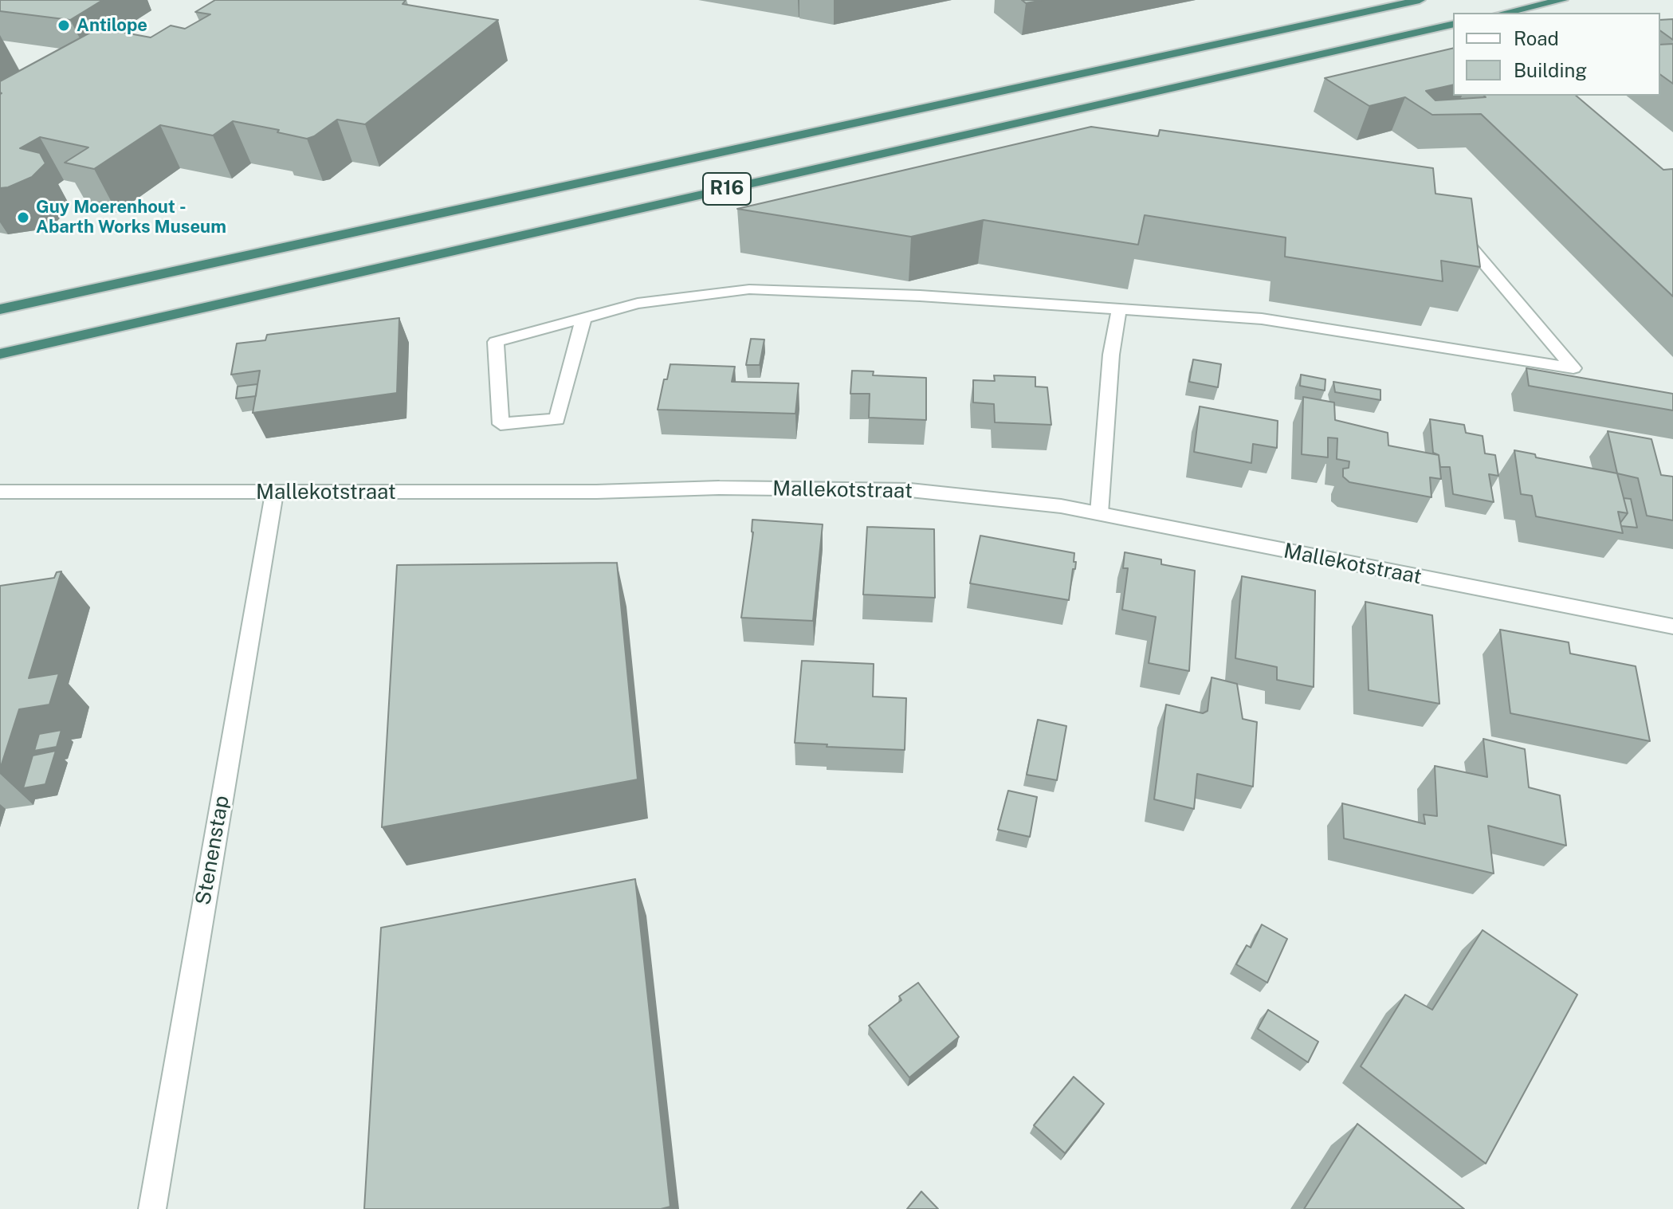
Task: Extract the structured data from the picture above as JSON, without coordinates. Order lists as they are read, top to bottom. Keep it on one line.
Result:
{"streets":{"highway":["R16"],"street":["Mallekotstraat","Stenenstap"]},"crossings":[["Mallekotstraat","Stenenstap"]],"places":["Antilope","Guy Moerenhout - Abarth Works Museum"],"legend":["Road","Building"]}
